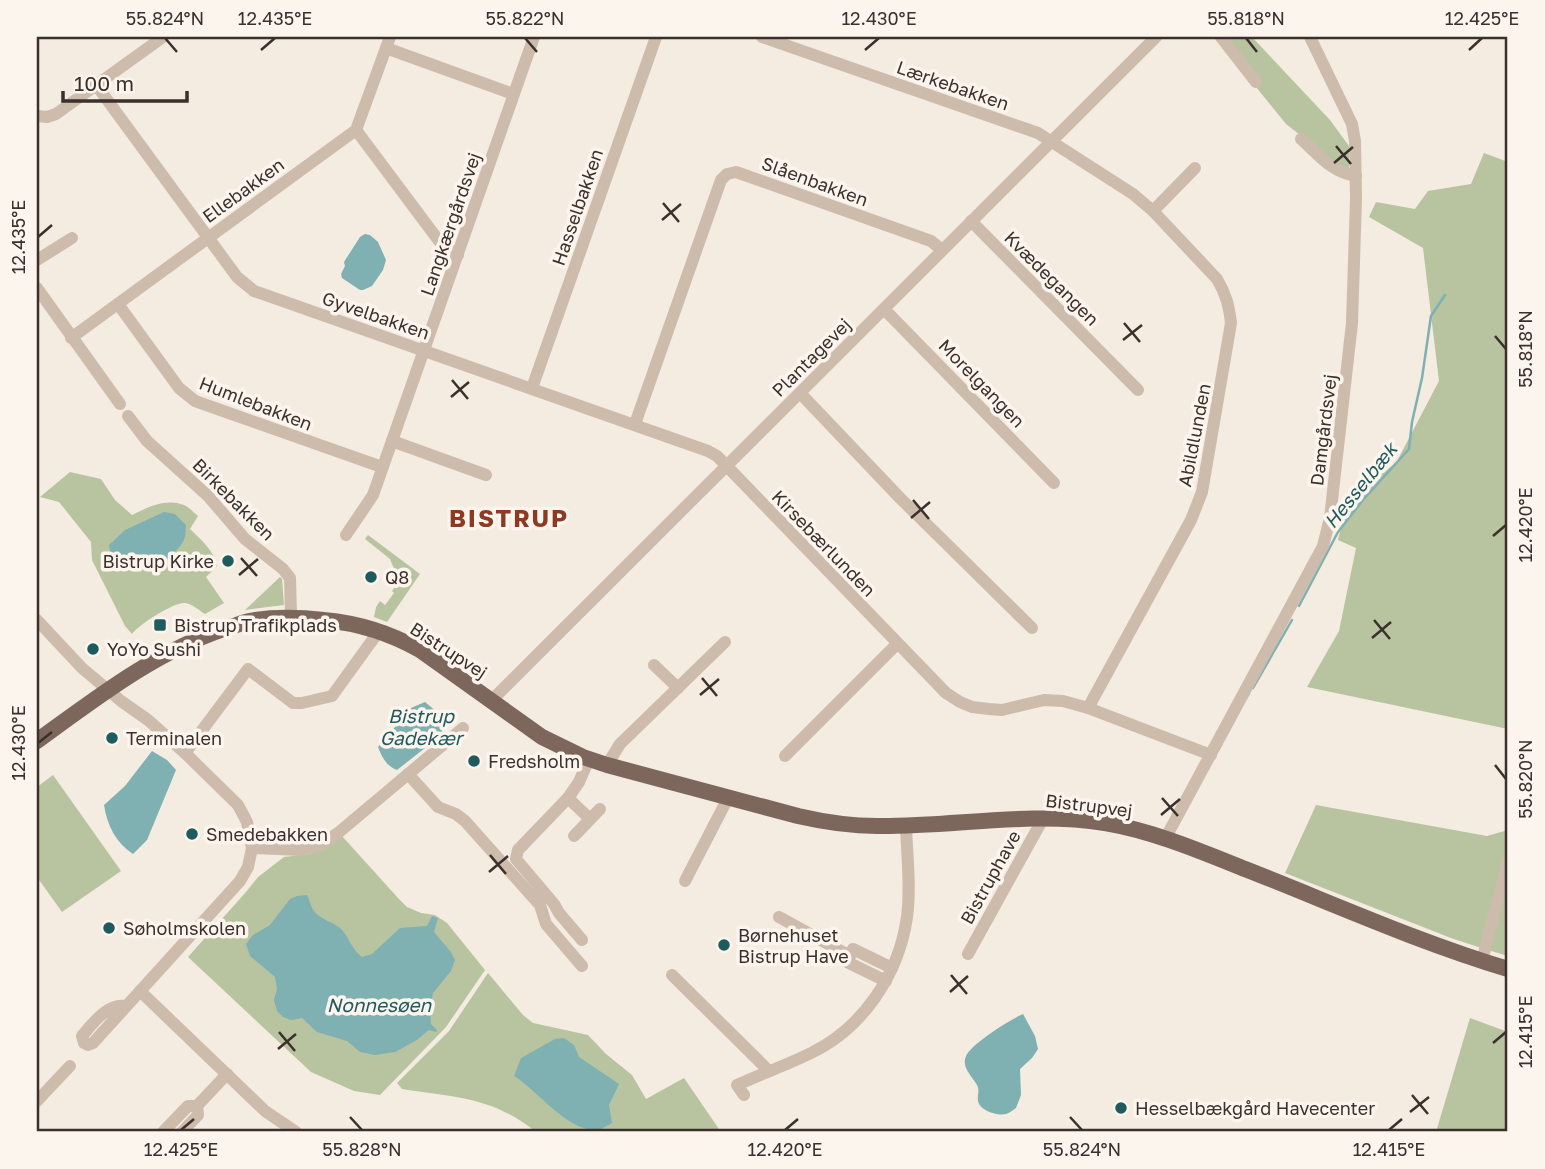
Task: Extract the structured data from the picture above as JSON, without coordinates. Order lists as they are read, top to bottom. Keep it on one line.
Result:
{"streets":{"main road":["Bistrupvej"],"street":["Lærkebakken","Slåenbakken","Ellebakken","Hasselbakken","Langkærgårdsvej","Kvædegangen","Gyvelbakken","Plantagevej","Morelgangen","Humlebakken","Damgårdsvej","Abildlunden","Birkebakken","Kirsebærlunden","Bistruphave"]},"crossings":[["Lærkebakken","Plantagevej"],["Lærkebakken","Abildlunden"],["Slåenbakken","Gyvelbakken"],["Slåenbakken","Plantagevej"],["Ellebakken","Gyvelbakken"],["Ellebakken","Humlebakken"],["Hasselbakken","Gyvelbakken"],["Langkærgårdsvej","Gyvelbakken"],["Langkærgårdsvej","Humlebakken"],["Kvædegangen","Plantagevej"],["Gyvelbakken","Plantagevej"],["Gyvelbakken","Kirsebærlunden"],["Plantagevej","Morelgangen"],["Plantagevej","Abildlunden"],["Plantagevej","Kirsebærlunden"],["Plantagevej","Bistrupvej"],["Damgårdsvej","Kirsebærlunden"],["Damgårdsvej","Bistrupvej"],["Abildlunden","Kirsebærlunden"],["Birkebakken","Bistrupvej"],["Bistrupvej","Bistruphave"]],"districts":["BISTRUP"],"water":["Hesselbæk","Bistrup Gadekær","Nonnesøen"],"places":{"other":["Bistrup Kirke","Q8","YoYo Sushi","Terminalen","Fredsholm","Smedebakken","Søholmskolen","Børnehuset Bistrup Have","Hesselbækgård Havecenter"],"transit":["Bistrup Trafikplads"]},"scale_bar":"100 m","coordinates":["55.824°N","12.435°E","55.822°N","12.430°E","55.818°N","12.425°E","12.420°E","55.820°N","12.415°E","55.828°N"]}
